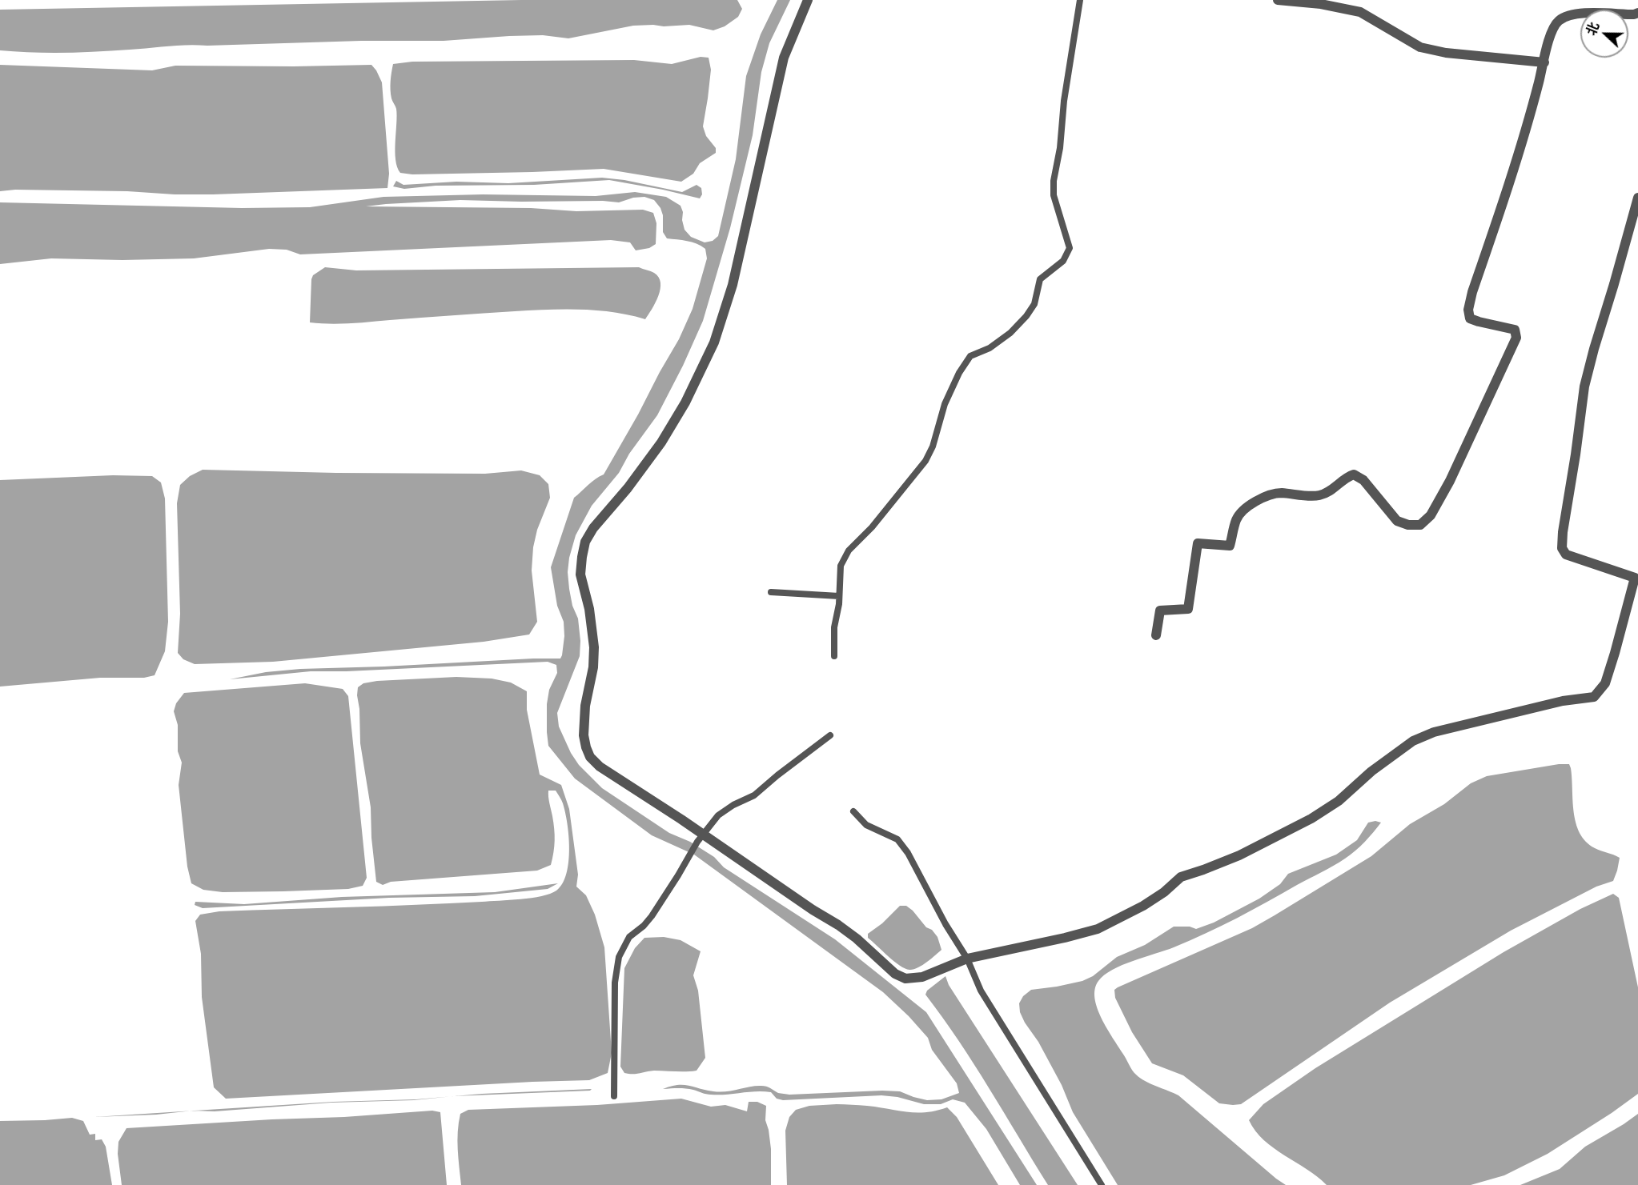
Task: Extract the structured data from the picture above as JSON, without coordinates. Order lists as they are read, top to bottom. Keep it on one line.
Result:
{"north":"left"}
